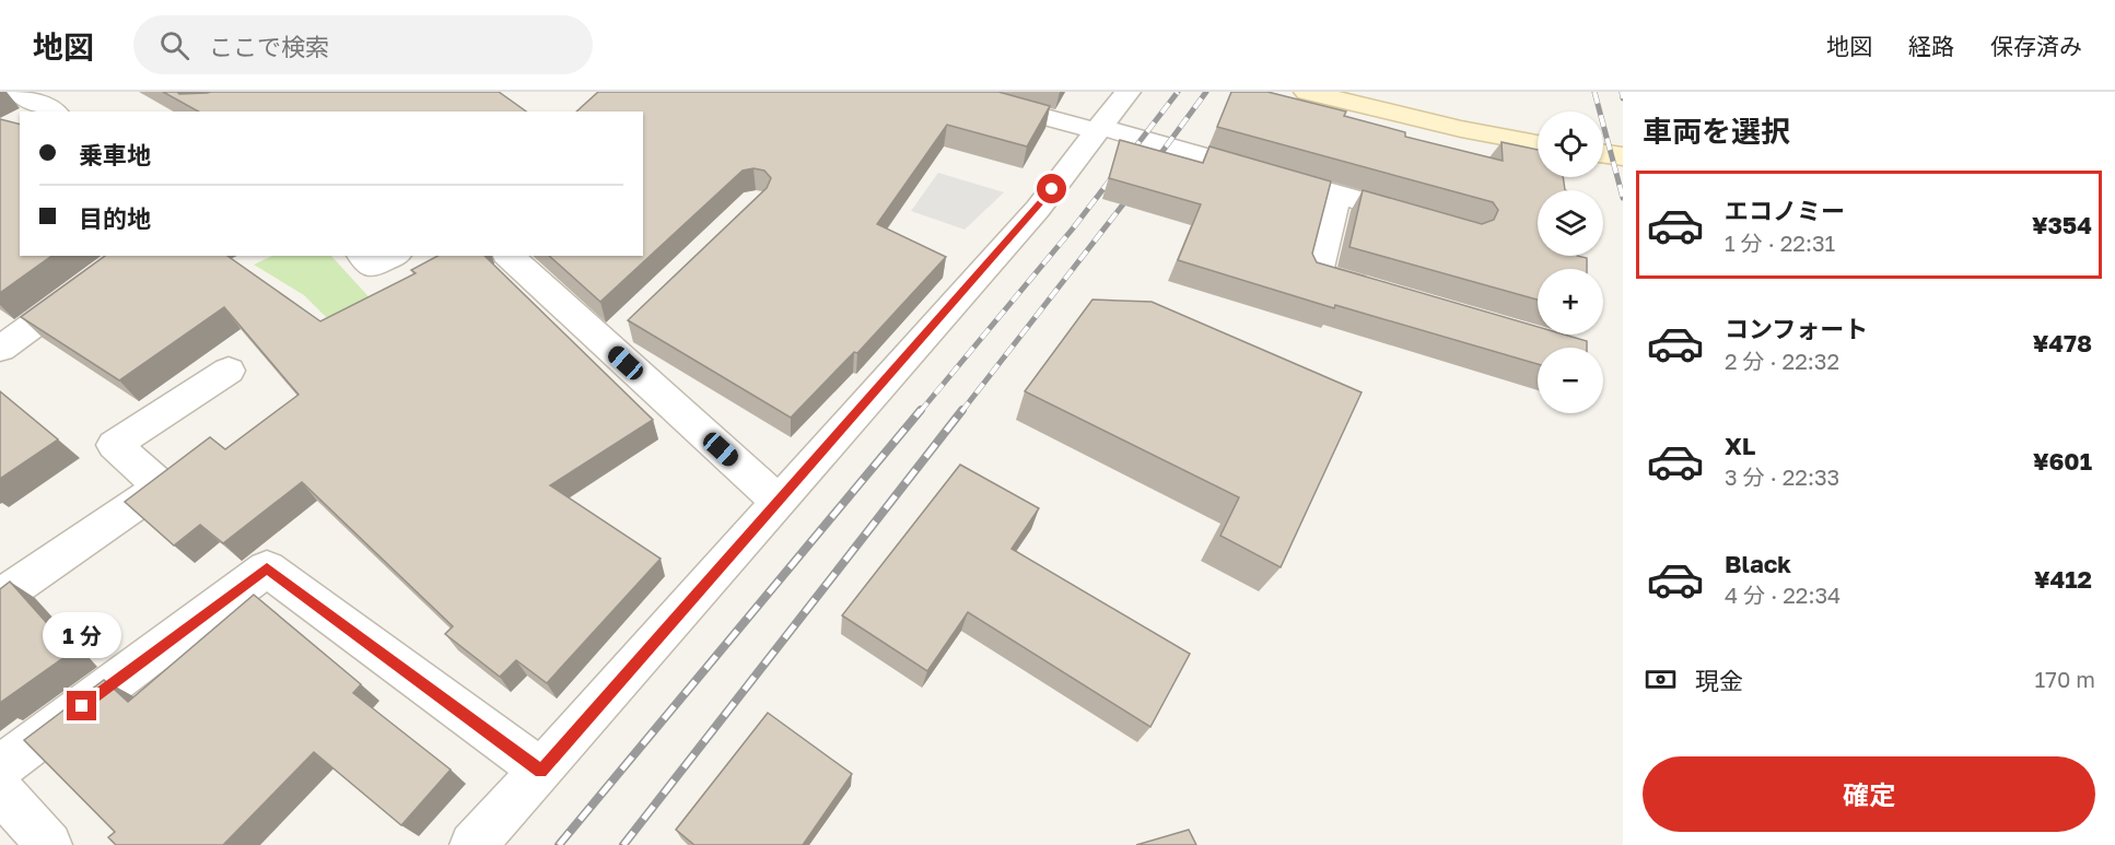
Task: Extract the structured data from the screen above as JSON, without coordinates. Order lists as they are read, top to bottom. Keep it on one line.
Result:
{"page":{"header":"地図","search":"ここで検索","nav":["地図","経路","保存済み"],"heading":"車両を選択","map_buttons":["+","−"],"banner":["乗車地","目的地"],"list":[{"name":"エコノミー","note":"1 分 · 22:31","value":"¥354"},{"name":"コンフォート","note":"2 分 · 22:32","value":"¥478"},{"name":"XL","note":"3 分 · 22:33","value":"¥601"},{"name":"Black","note":"4 分 · 22:34","value":"¥412"}],"bubble":"1 分","pay":["現金","170 m"],"buttons":"確定"}}
